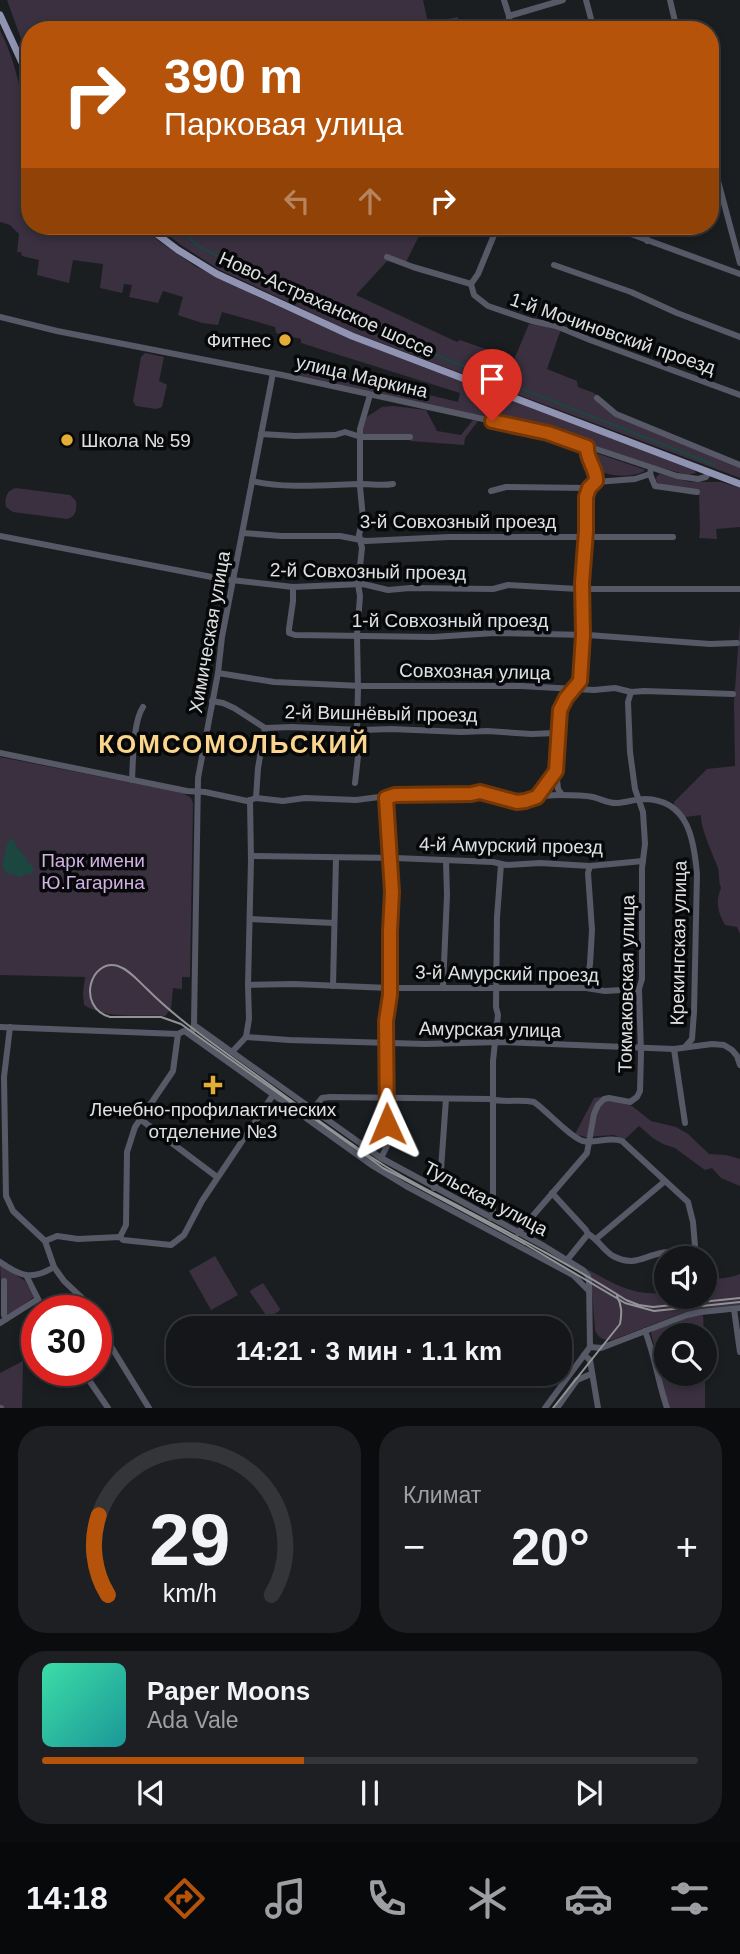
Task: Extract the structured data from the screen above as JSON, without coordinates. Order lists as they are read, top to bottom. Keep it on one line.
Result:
{"streets":{"main road":["Ново-Астраханское шоссе"],"street":["1-й Мочиновский проезд","улица Маркина","3-й Совхозный проезд","2-й Совхозный проезд","1-й Совхозный проезд","Химическая улица","Совхозная улица","2-й Вишнёвый проезд","4-й Амурский проезд","Крекингская улица","3-й Амурский проезд","Токмаковская улица","Амурская улица","Тульская улица"]},"crossings":[["Ново-Астраханское шоссе","улица Маркина"],["улица Маркина","Химическая улица"],["3-й Совхозный проезд","Химическая улица"],["2-й Совхозный проезд","1-й Совхозный проезд"],["2-й Совхозный проезд","Химическая улица"],["Химическая улица","Совхозная улица"],["Химическая улица","2-й Вишнёвый проезд"],["Химическая улица","Тульская улица"],["Совхозная улица","Токмаковская улица"],["4-й Амурский проезд","Токмаковская улица"],["Крекингская улица","Токмаковская улица"],["Крекингская улица","Амурская улица"],["3-й Амурский проезд","Токмаковская улица"],["Токмаковская улица","Амурская улица"],["Токмаковская улица","Тульская улица"]],"districts":["КОМСОМОЛЬСКИЙ"],"parks":["Парк имени Ю.Гагарина"],"places":{"other":["Фитнес","Школа № 59"],"health":["Лечебно-профилактических отделение №3"]},"page":{"turn":["390 m","Парковая улица"],"limit":"30","trip":"14:21 · 3 мин · 1.1 km","tile":"Климат","heat":["−","20°","+"],"song":["Paper Moons","Ada Vale"],"tabs":"14:18","gauge":["29","km/h"]}}
